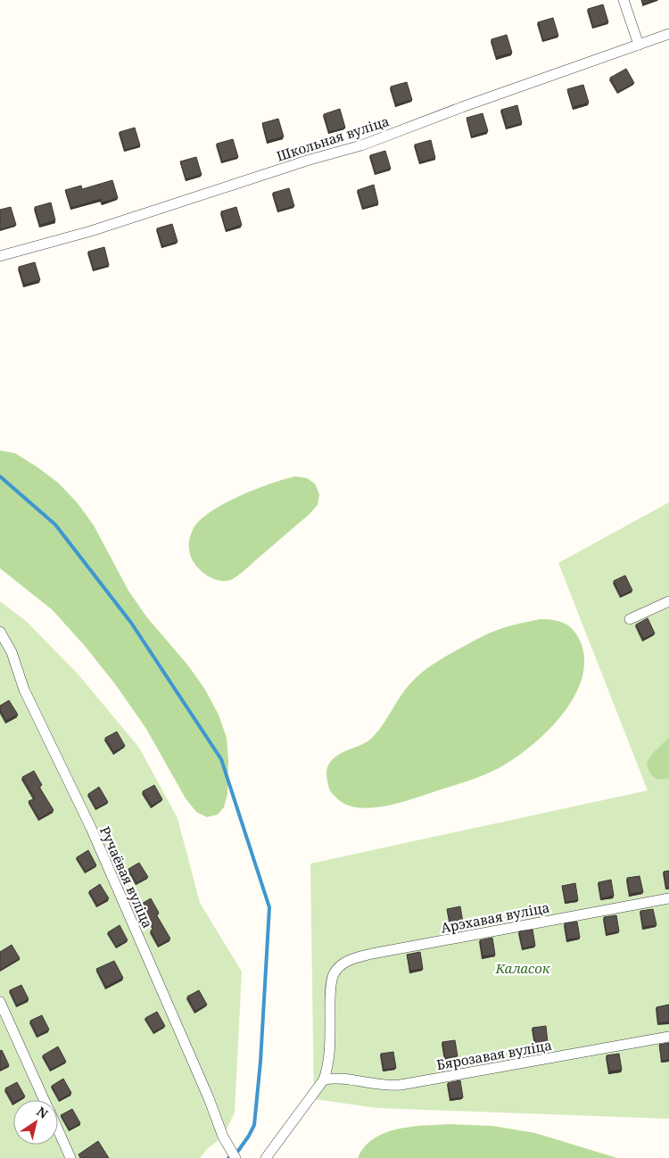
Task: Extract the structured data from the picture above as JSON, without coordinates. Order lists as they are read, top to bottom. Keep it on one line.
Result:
{"streets":{"street":["Школьная вуліца","Ручаёвая вуліца","Арэхавая вуліца","Бярозавая вуліца"]},"crossings":[["Арэхавая вуліца","Бярозавая вуліца"]],"parks":["Каласок"],"north":"top right"}
